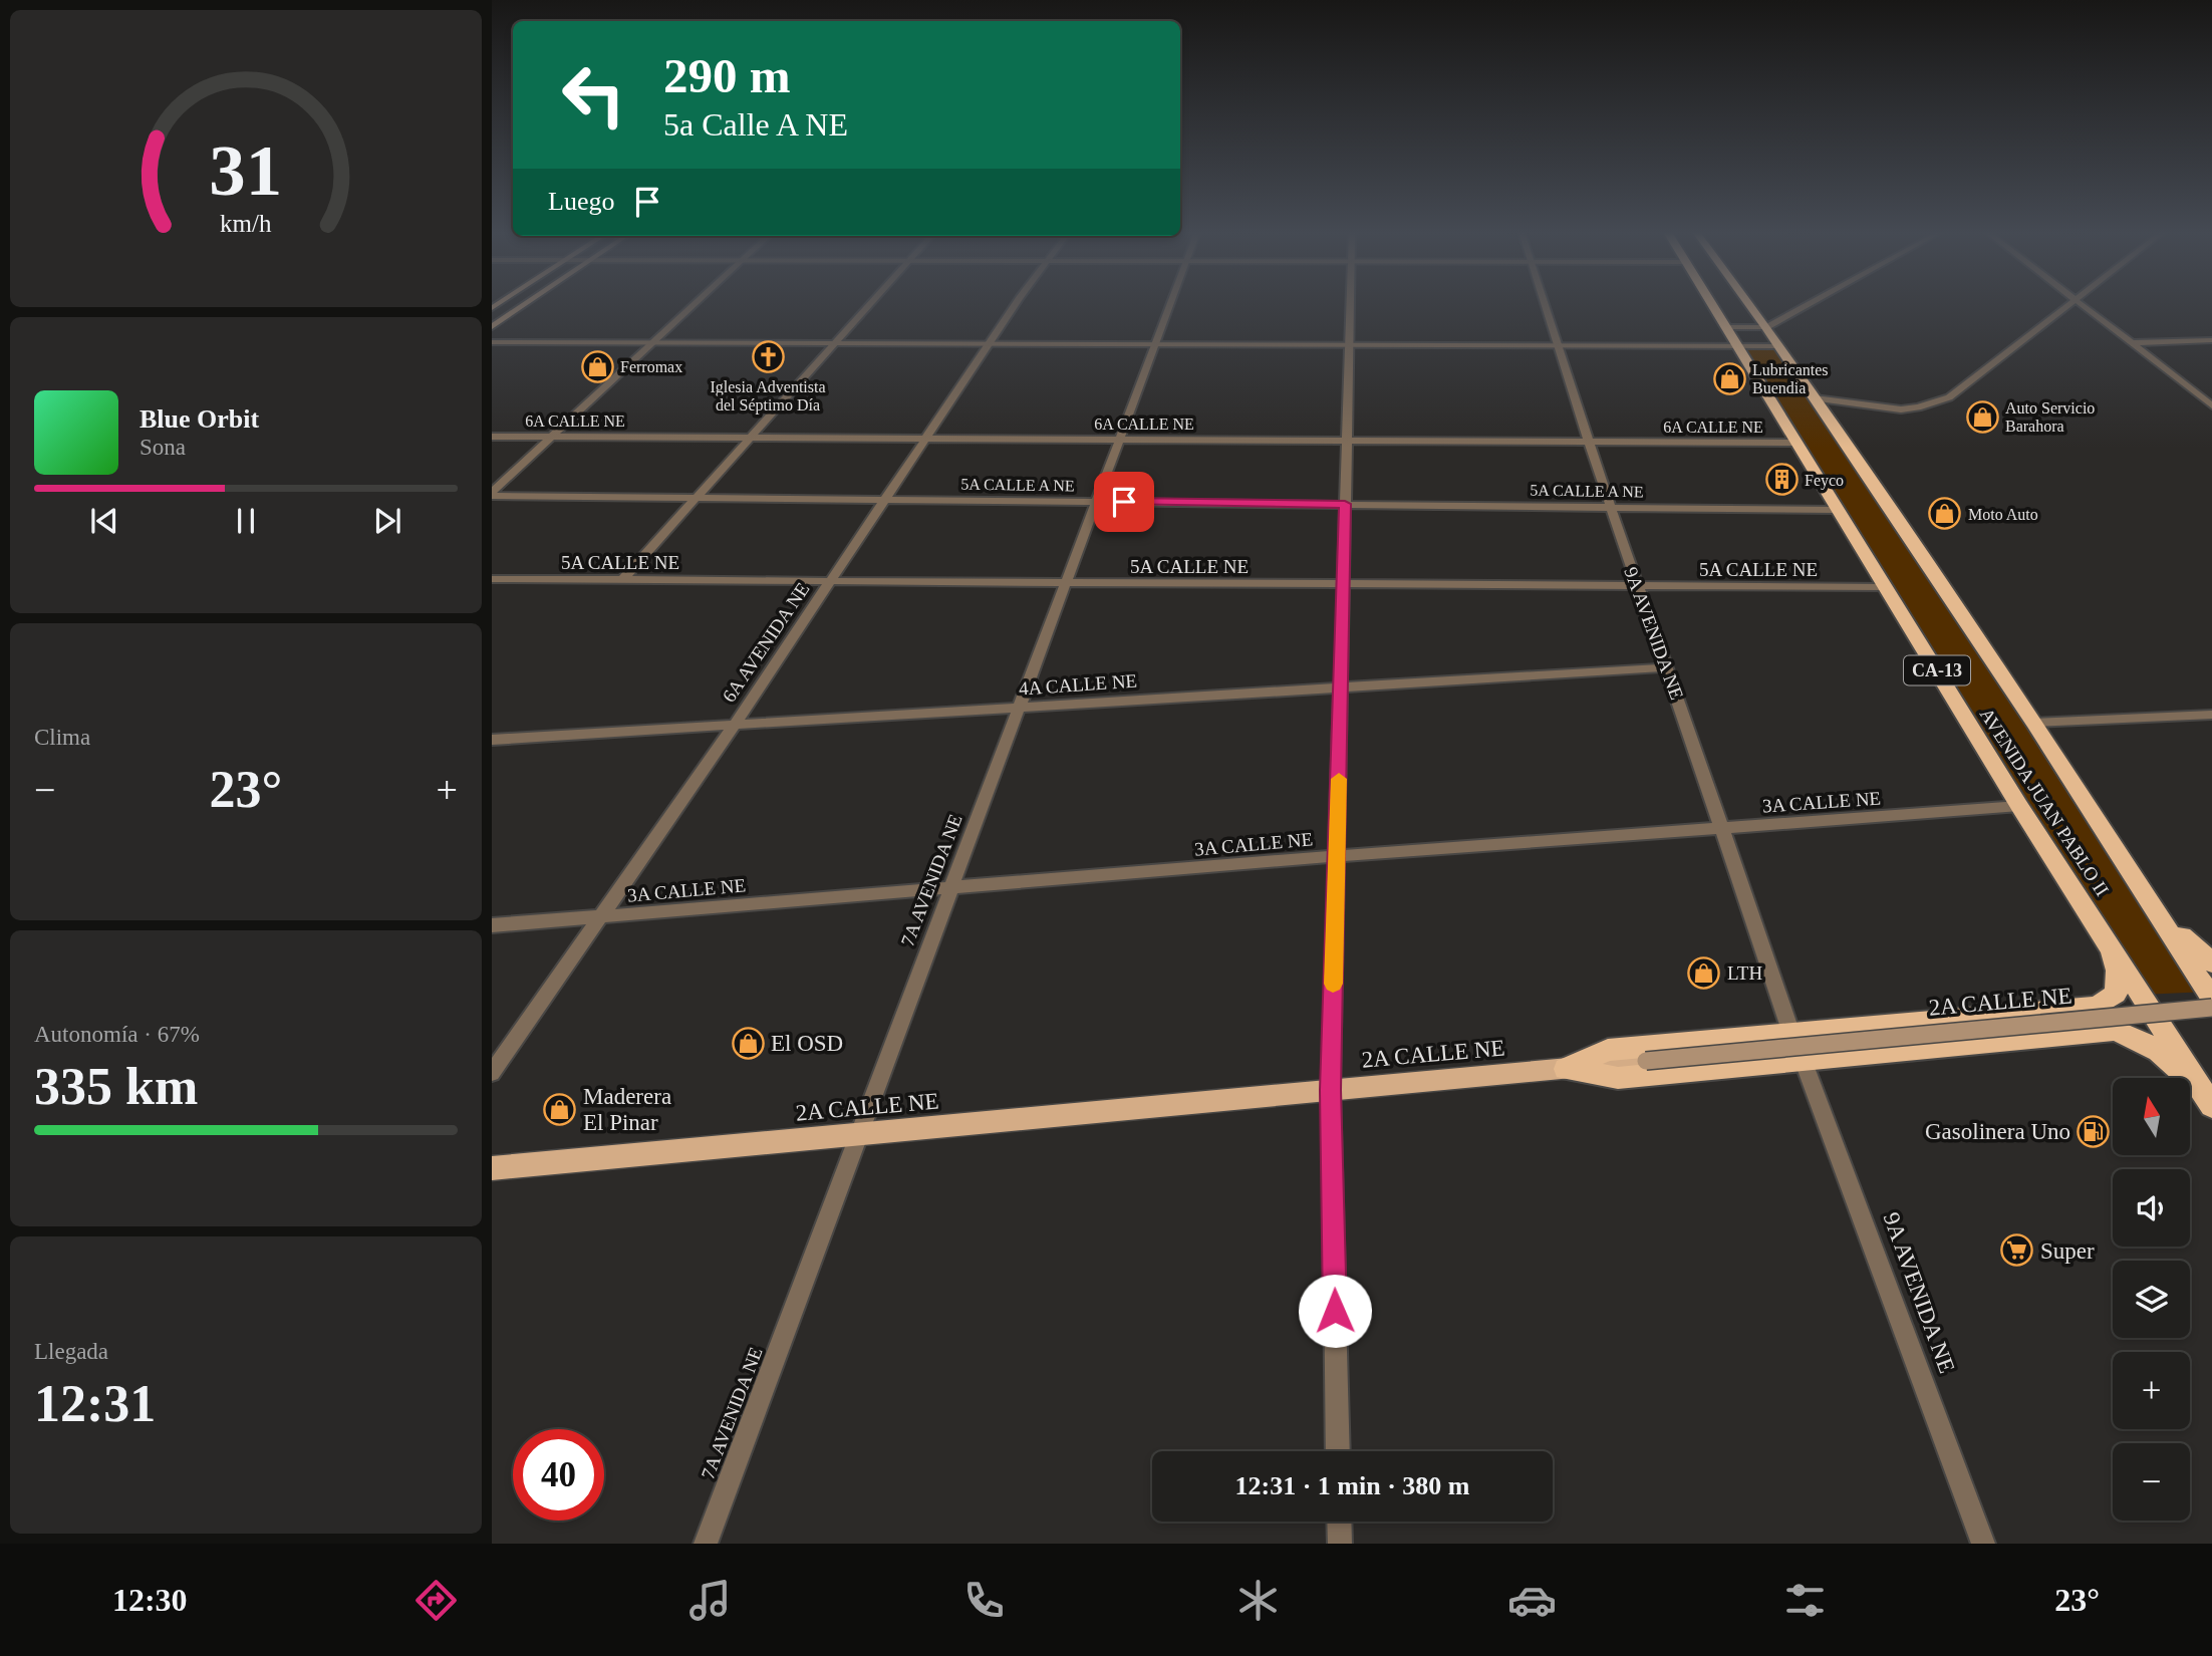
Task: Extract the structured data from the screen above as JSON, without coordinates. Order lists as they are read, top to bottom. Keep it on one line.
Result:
{"streets":{"highway":["CA-13","AVENIDA JUAN PABLO II"],"main road":["2A CALLE NE"],"street":["6A CALLE NE","5A CALLE A NE","5A CALLE NE","9A AVENIDA NE","6A AVENIDA NE","4A CALLE NE","3A CALLE NE","7A AVENIDA NE"]},"crossings":[["6A CALLE NE","9A AVENIDA NE"],["6A CALLE NE","6A AVENIDA NE"],["6A CALLE NE","AVENIDA JUAN PABLO II"],["6A CALLE NE","7A AVENIDA NE"],["5A CALLE A NE","9A AVENIDA NE"],["5A CALLE A NE","6A AVENIDA NE"],["5A CALLE A NE","AVENIDA JUAN PABLO II"],["5A CALLE A NE","7A AVENIDA NE"],["5A CALLE NE","9A AVENIDA NE"],["5A CALLE NE","6A AVENIDA NE"],["5A CALLE NE","AVENIDA JUAN PABLO II"],["5A CALLE NE","7A AVENIDA NE"],["9A AVENIDA NE","4A CALLE NE"],["9A AVENIDA NE","3A CALLE NE"],["6A AVENIDA NE","4A CALLE NE"],["6A AVENIDA NE","3A CALLE NE"],["4A CALLE NE","7A AVENIDA NE"],["3A CALLE NE","AVENIDA JUAN PABLO II"],["3A CALLE NE","7A AVENIDA NE"],["7A AVENIDA NE","2A CALLE NE"]],"places":{"church":["Iglesia Adventista del Séptimo Día"],"shop":["Ferromax","Lubricantes Buendia","Auto Servicio Barahora","Moto Auto","LTH","El OSD","Maderera El Pinar"],"building":["Feyco"],"fuel station":["Gasolinera Uno"],"supermarket":["Super"]},"north":"top","page":{"turn":["290 m","5a Calle A NE"],"then":"Luego","song":["Blue Orbit","Sona"],"tile":["Clima",["Autonomía · 67%","335 km"],["Llegada","12:31"]],"heat":["−","23°","+"],"map_buttons":["+","−"],"limit":"40","trip":"12:31 · 1 min · 380 m","tabs":["12:30","23°"],"gauge":["31","km/h"]}}
